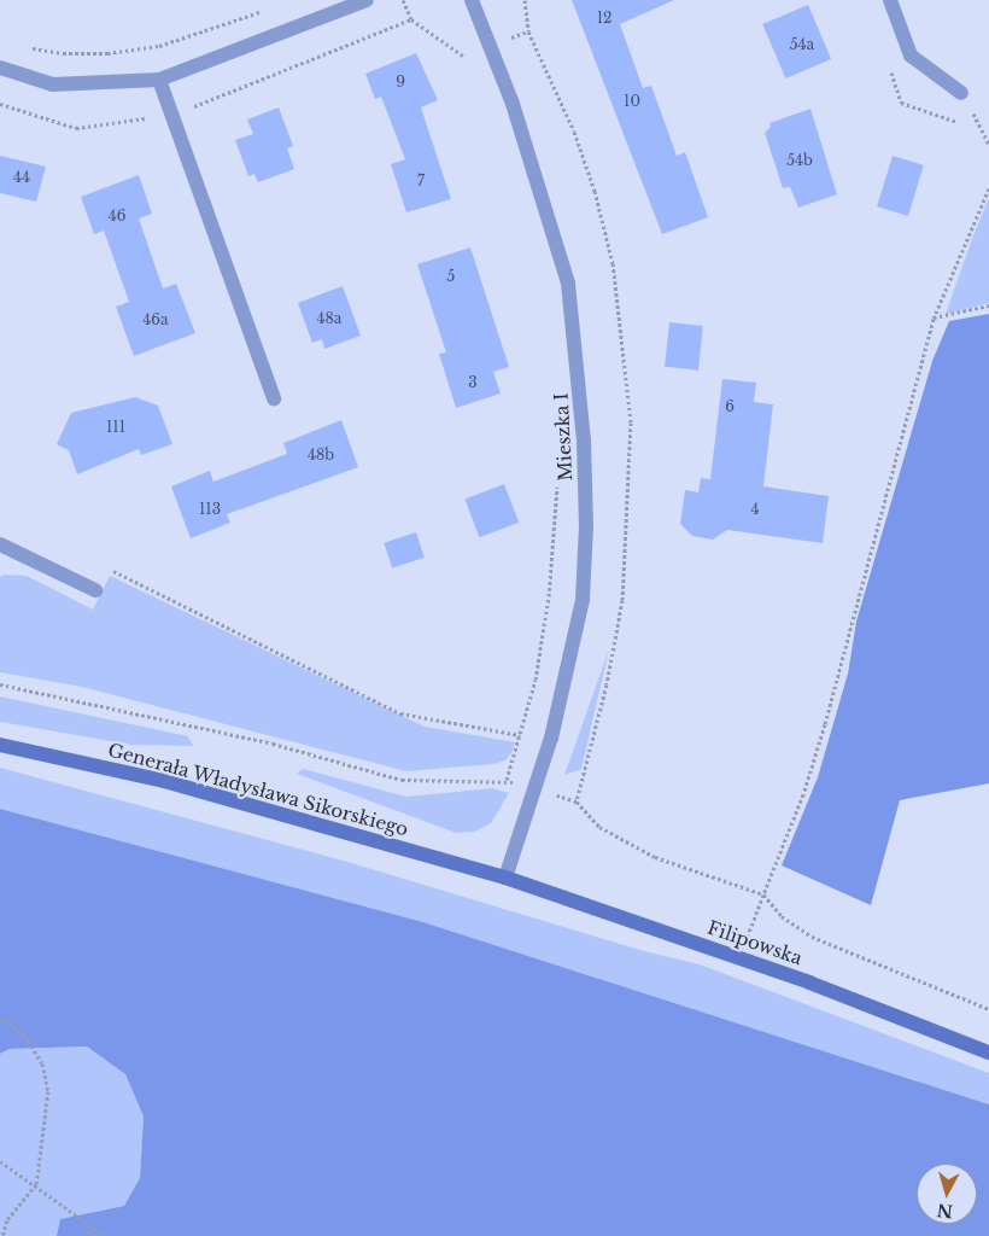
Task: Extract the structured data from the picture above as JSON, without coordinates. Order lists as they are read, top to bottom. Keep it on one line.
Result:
{"streets":{"main road":["Generała Władysława Sikorskiego","Filipowska"],"street":["Mieszka I"]},"crossings":[["Mieszka I","Generała Władysława Sikorskiego"],["Mieszka I","Filipowska"],["Generała Władysława Sikorskiego","Filipowska"]],"house_numbers":["12","54a","9","10","54b","44","7","46","5","48a","46a","3","6","111","48b","113","4"],"north":"bottom"}
